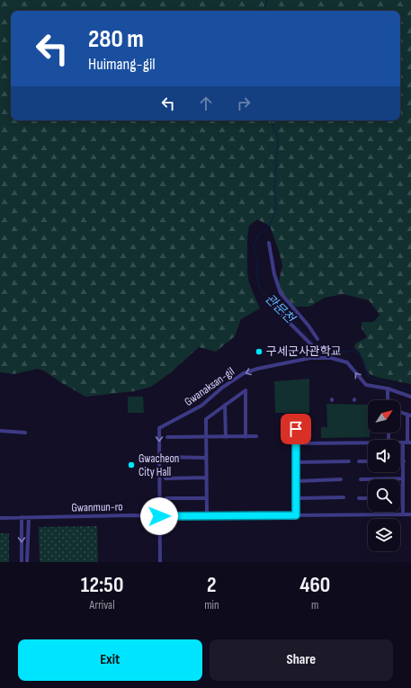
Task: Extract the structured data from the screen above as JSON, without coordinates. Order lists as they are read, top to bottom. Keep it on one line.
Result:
{"streets":{"street":["Gwanaksan-gil","Gwanmun-ro"]},"crossings":[["Gwanaksan-gil","Gwanmun-ro"]],"water":["관문천"],"places":["구세군사관학교","Gwacheon City Hall"],"north":"top right","page":{"turn":["280 m","Huimang-gil"],"eta":["12:50","Arrival","2","min","460","m"],"buttons":["Exit","Share"]}}
